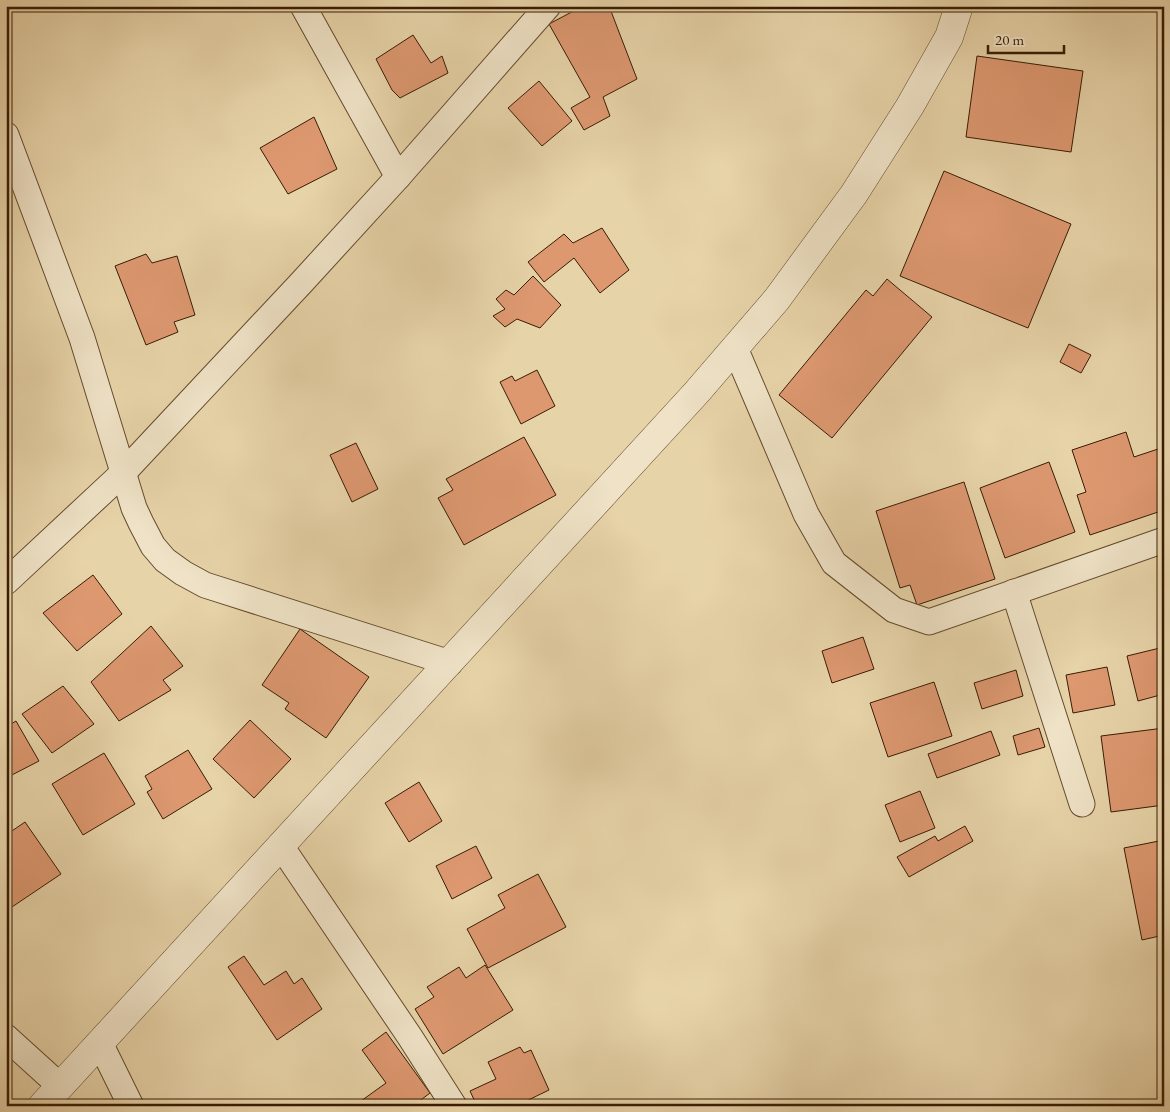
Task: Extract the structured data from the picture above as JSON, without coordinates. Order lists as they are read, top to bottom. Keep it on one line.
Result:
{"scale_bar":"20 m"}
